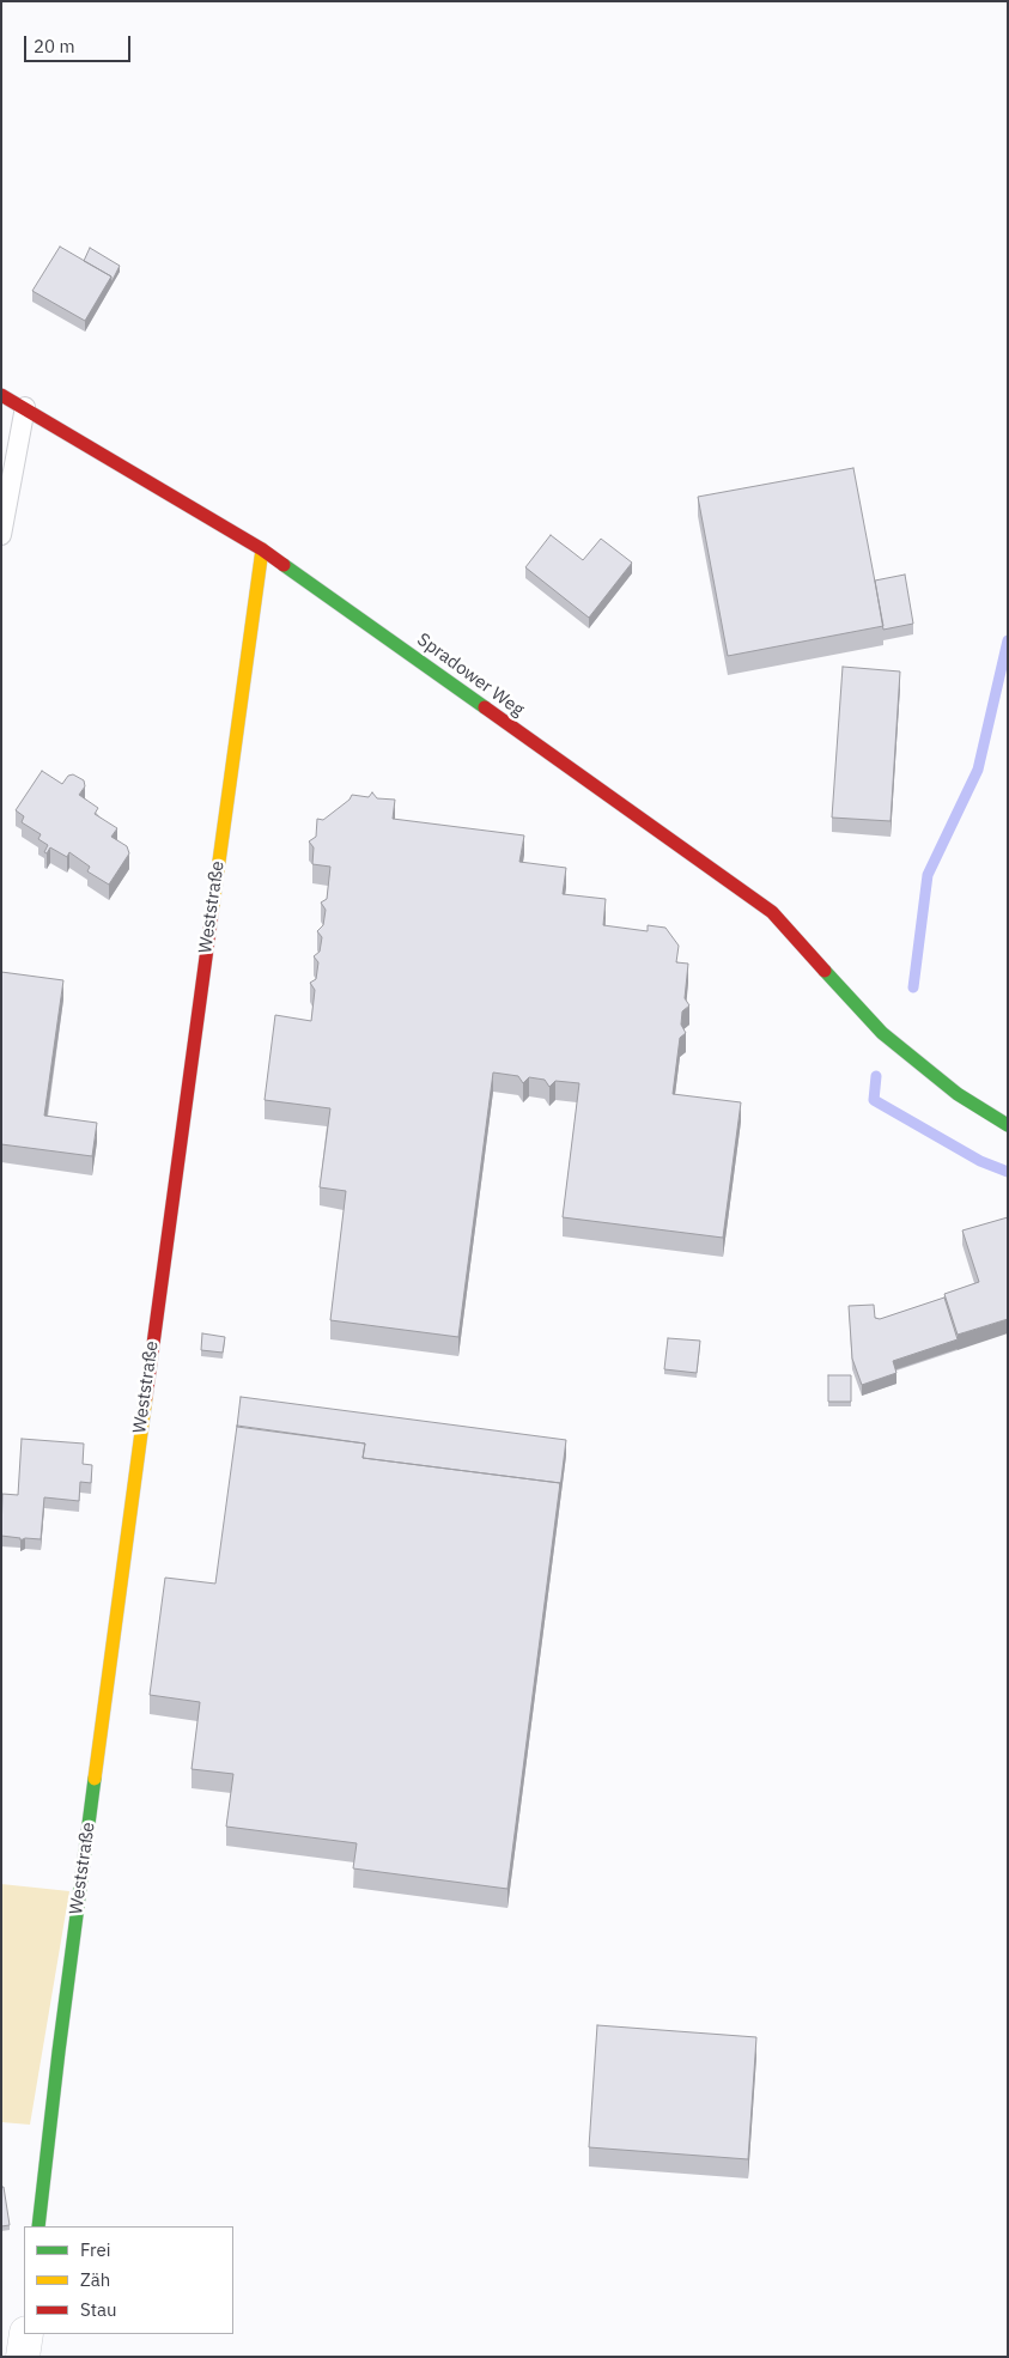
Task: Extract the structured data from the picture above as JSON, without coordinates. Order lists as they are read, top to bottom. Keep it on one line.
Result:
{"streets":{"street":["Spradower Weg","Weststraße"]},"crossings":[["Spradower Weg","Weststraße"]],"legend":["Frei","Zäh","Stau"],"scale_bar":"20 m"}
